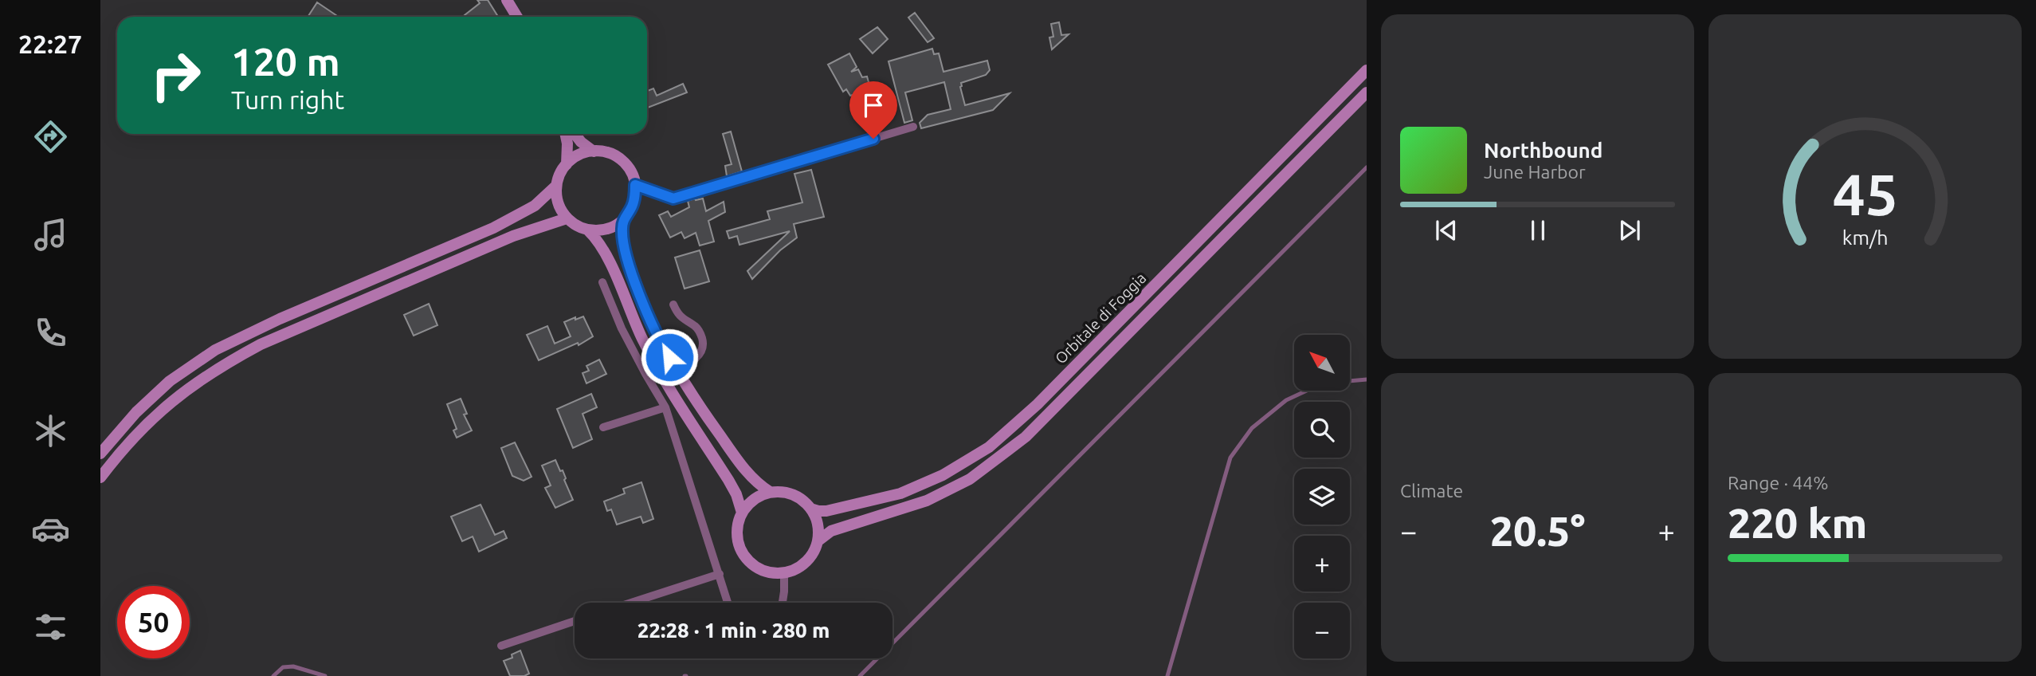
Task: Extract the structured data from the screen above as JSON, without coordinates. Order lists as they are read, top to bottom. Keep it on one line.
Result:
{"streets":{"main road":["Orbitale di Foggia"]},"north":"top left","page":{"tabs":"22:27","turn":["120 m","Turn right"],"song":["Northbound","June Harbor"],"map_buttons":["+","−"],"tile":["Climate",["Range · 44%","220 km"]],"heat":["−","20.5°","+"],"limit":"50","trip":"22:28 · 1 min · 280 m","gauge":["45","km/h"]}}
